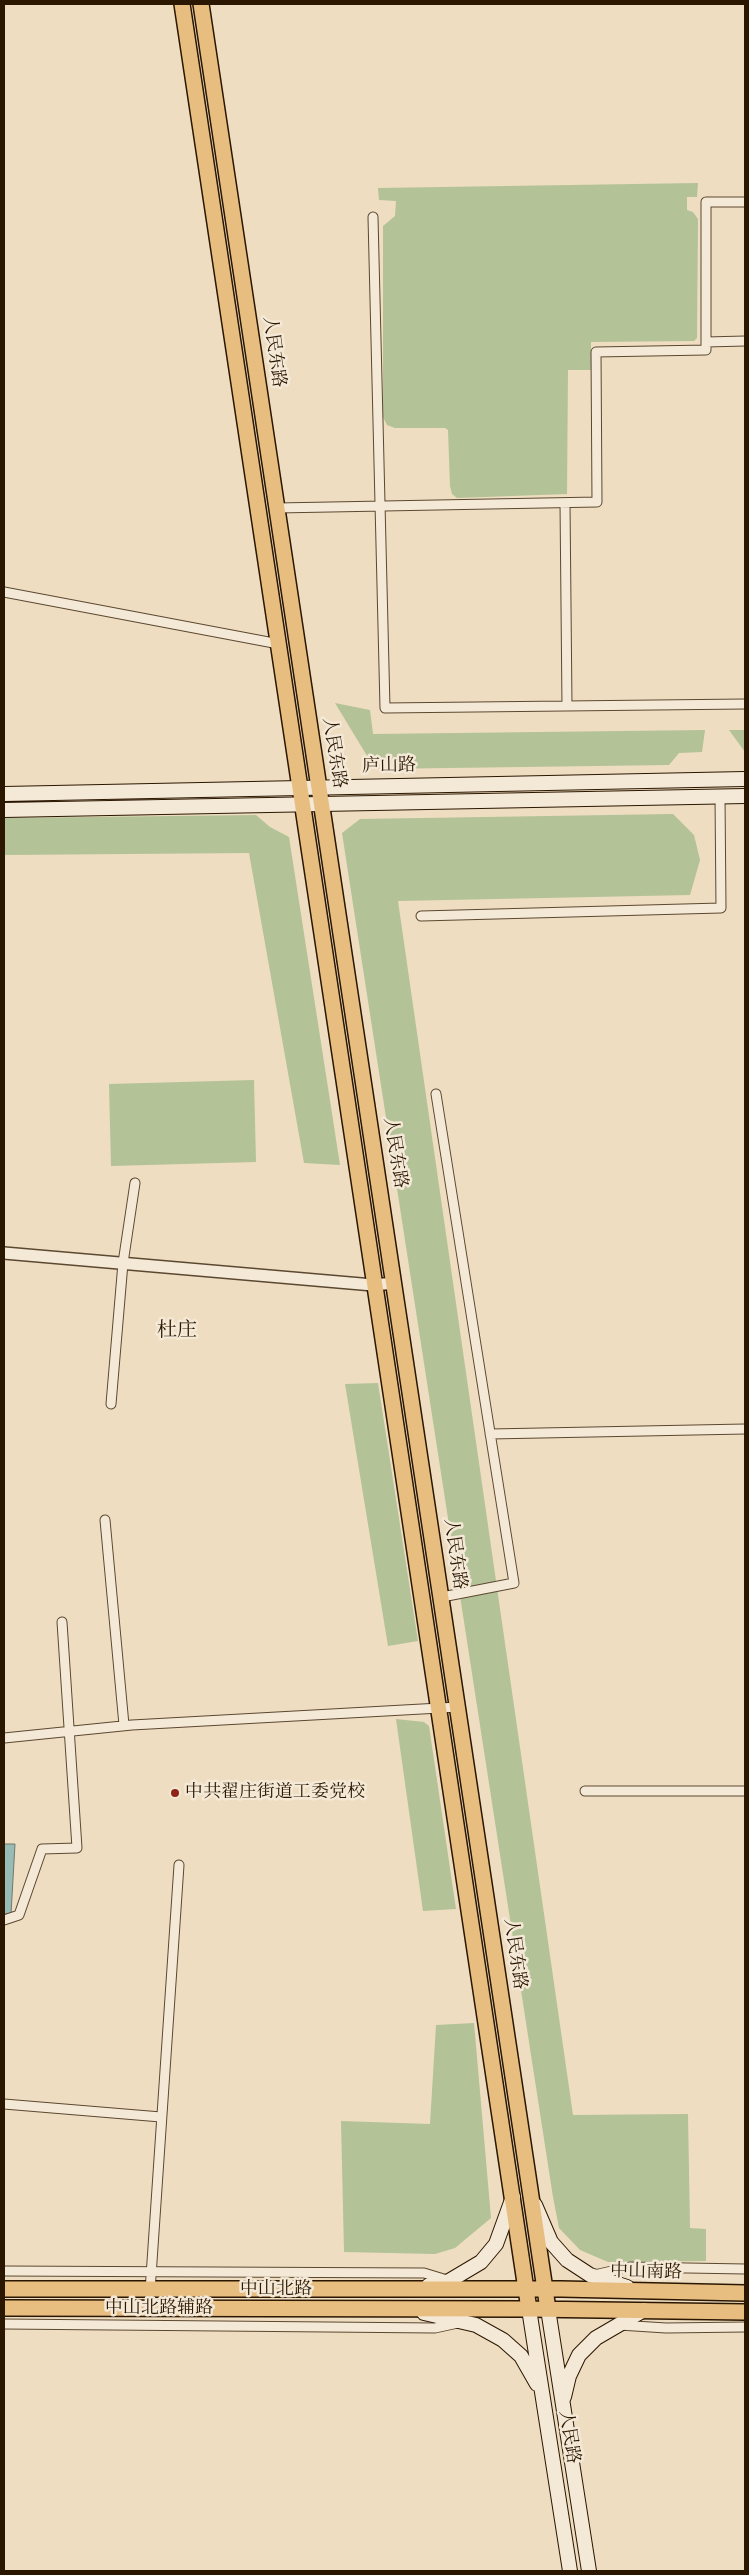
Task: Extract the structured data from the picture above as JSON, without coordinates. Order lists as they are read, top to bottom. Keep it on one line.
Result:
{"streets":{"main road":["人民东路","庐山路","中山南路","中山北路","人民路"],"street":["中山北路辅路"]},"crossings":[["人民东路","庐山路"],["人民东路","中山南路"],["人民东路","中山北路"],["人民东路","人民路"],["中山南路","中山北路"],["中山南路","人民路"],["中山北路","人民路"]],"districts":["杜庄"],"places":["中共翟庄街道工委党校"]}
